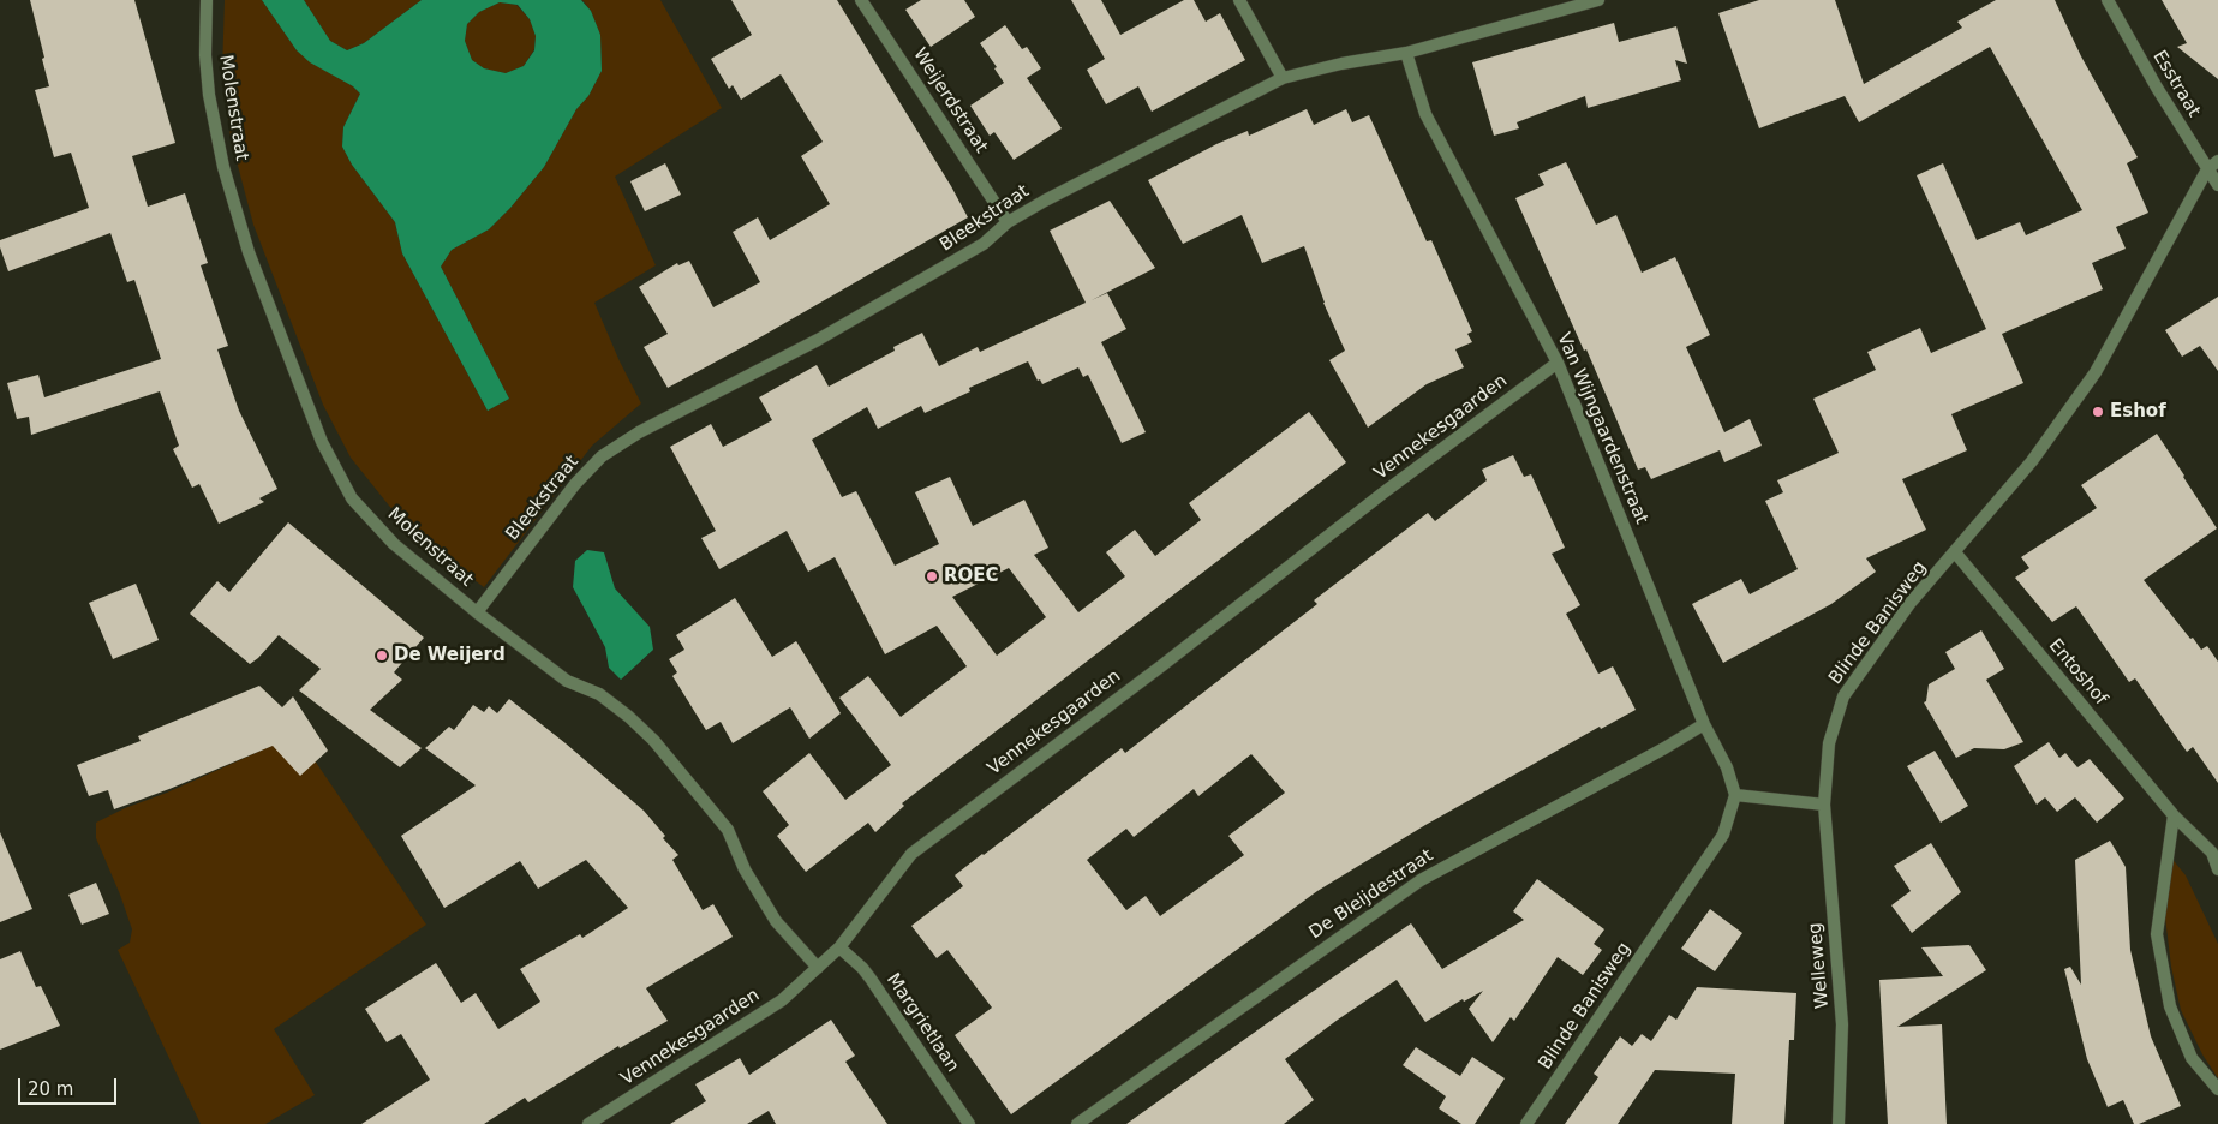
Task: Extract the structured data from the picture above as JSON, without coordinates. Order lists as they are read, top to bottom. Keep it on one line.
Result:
{"streets":{"street":["Esstraat","Weijerdstraat","Molenstraat","Bleekstraat","Vennekesgaarden","Van Wijngaardenstraat","Blinde Banisweg","Entoshof","De Bleijdestraat","Welleweg","Margrietlaan"]},"crossings":[["Esstraat","Blinde Banisweg"],["Weijerdstraat","Bleekstraat"],["Molenstraat","Bleekstraat"],["Molenstraat","Vennekesgaarden"],["Bleekstraat","Van Wijngaardenstraat"],["Vennekesgaarden","Van Wijngaardenstraat"],["Vennekesgaarden","Margrietlaan"],["Van Wijngaardenstraat","Blinde Banisweg"],["Van Wijngaardenstraat","De Bleijdestraat"],["Blinde Banisweg","Entoshof"],["Blinde Banisweg","Welleweg"]],"places":["Eshof","ROEC","De Weijerd"],"scale_bar":"20 m"}
